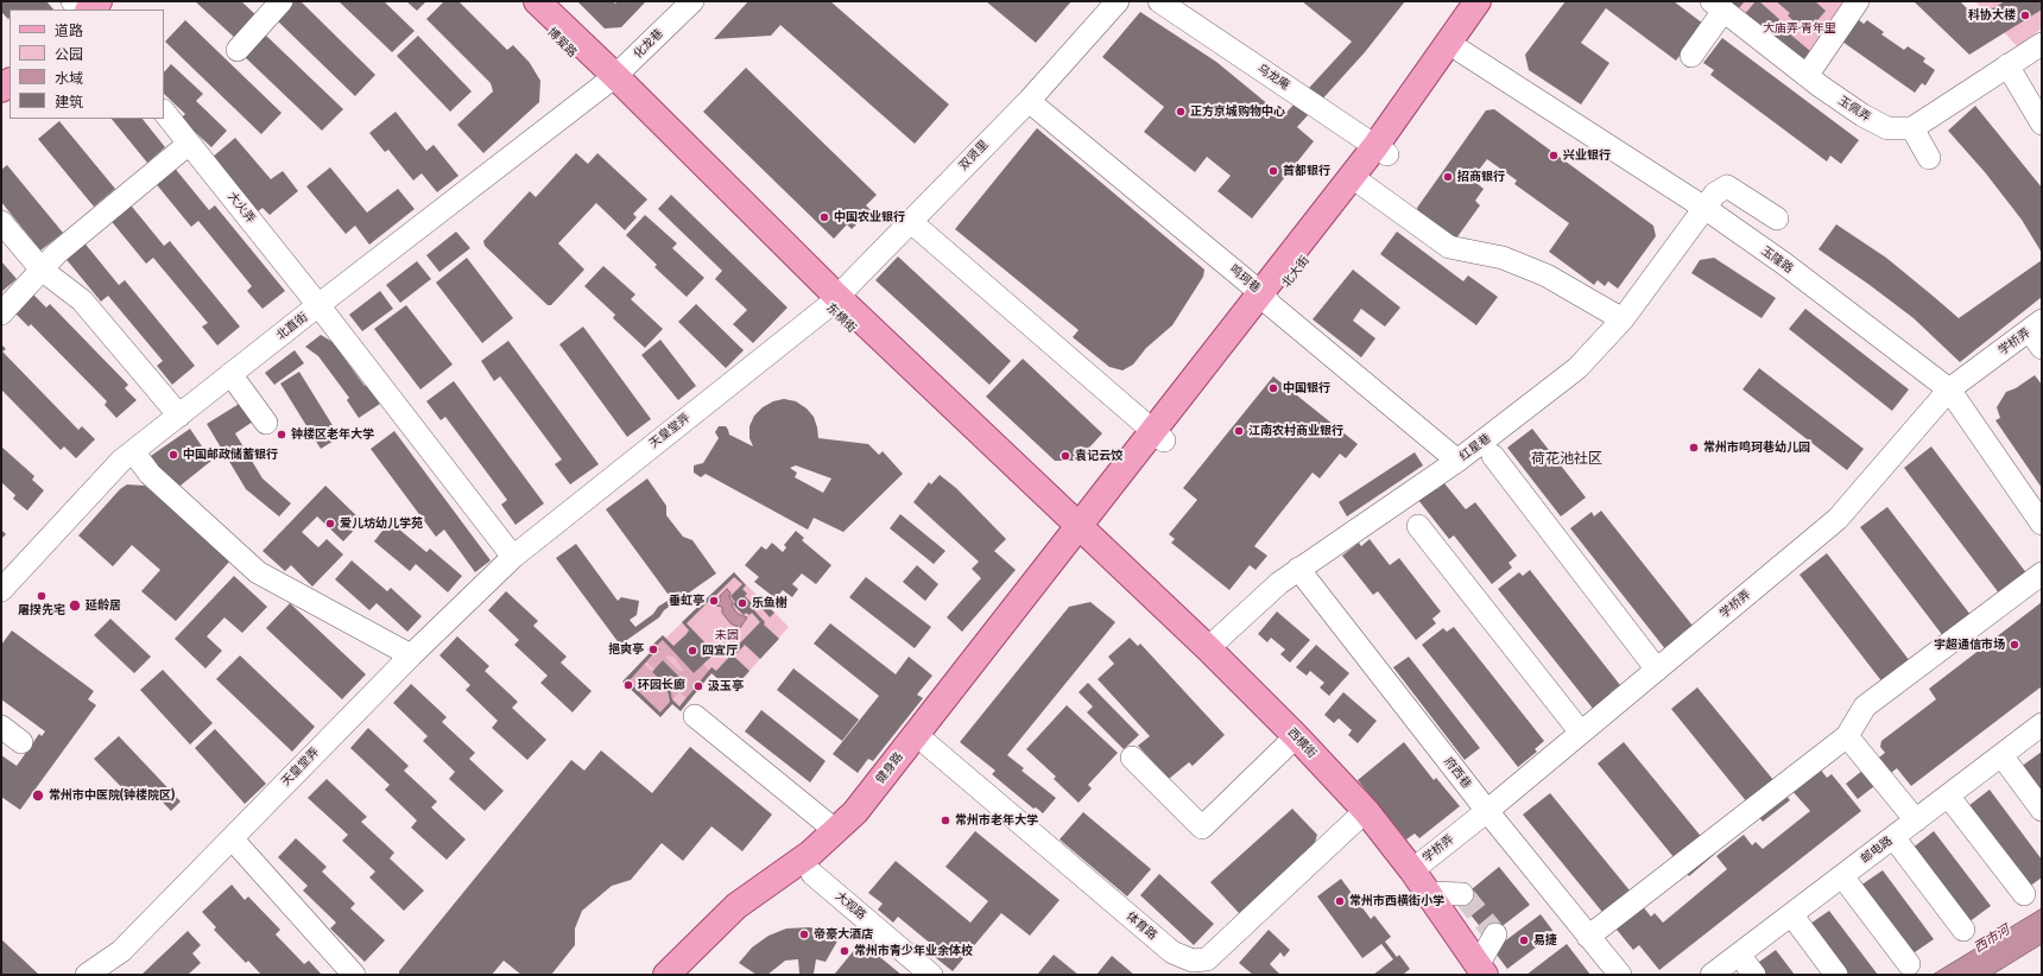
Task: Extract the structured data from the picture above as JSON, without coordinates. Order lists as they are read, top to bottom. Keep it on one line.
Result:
{"streets":{"main road":["博爱路","北大街","东横街","西横街","健身路"],"street":["化龙巷","乌龙庵","玉佩弄","双贤里","大火弄","玉隆路","鸣珂巷","北直街","学桥弄","天皇堂弄","红星巷","府西巷","邮电路","大观路","体育路"]},"crossings":[["博爱路","化龙巷"],["博爱路","东横街"],["博爱路","北直街"],["化龙巷","东横街"],["化龙巷","北直街"],["乌龙庵","北大街"],["双贤里","鸣珂巷"],["双贤里","东横街"],["双贤里","天皇堂弄"],["大火弄","北直街"],["玉隆路","北大街"],["玉隆路","学桥弄"],["玉隆路","红星巷"],["北大街","鸣珂巷"],["北大街","东横街"],["北大街","西横街"],["北大街","健身路"],["鸣珂巷","红星巷"],["东横街","北直街"],["东横街","天皇堂弄"],["东横街","西横街"],["东横街","健身路"],["学桥弄","西横街"],["学桥弄","府西巷"],["红星巷","西横街"],["红星巷","府西巷"],["西横街","健身路"],["西横街","体育路"],["健身路","大观路"],["健身路","体育路"]],"districts":["荷花池社区"],"water":["西市河"],"parks":["大庙弄·青年里","未园"],"places":["科协大楼","正方京城购物中心","兴业银行","首都银行","招商银行","中国农业银行","中国银行","江南农村商业银行","钟楼区老年大学","常州市鸣珂巷幼儿园","中国邮政储蓄银行","袁记云饺","爱儿坊幼儿学苑","屠揆先宅","垂虹亭","乐鱼榭","延龄居","宇超通信市场","挹爽亭","四宜厅","环园长廊","汲玉亭","常州市中医院(钟楼院区)","常州市老年大学","常州市西横街小学","帝豪大酒店","易捷","常州市青少年业余体校"],"legend":["道路","公园","水域","建筑"]}
